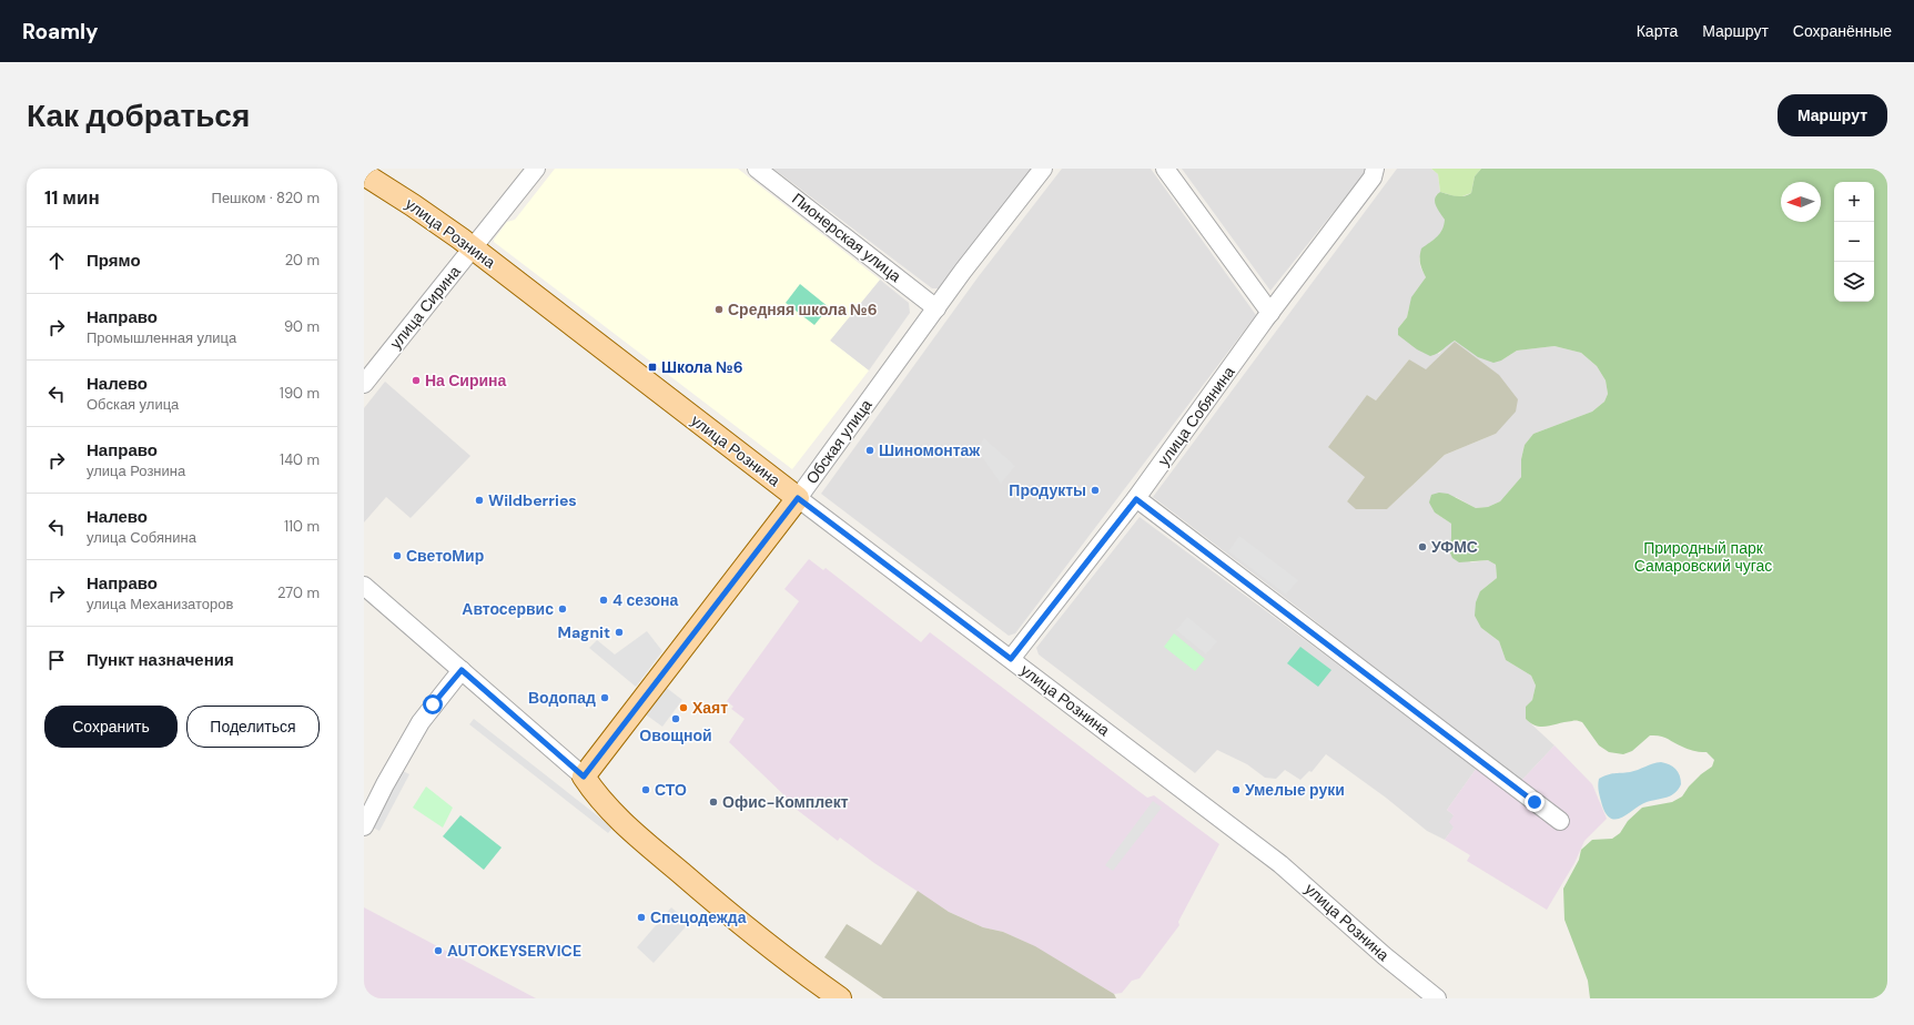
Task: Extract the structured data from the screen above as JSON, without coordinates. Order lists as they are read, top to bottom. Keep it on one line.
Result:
{"streets":{"main road":["улица Рознина","Обская улица"],"street":["Пионерская улица","улица Сирина","улица Собянина"]},"crossings":[["улица Рознина","улица Сирина"],["улица Рознина","улица Собянина"],["улица Рознина","Обская улица"],["Пионерская улица","Обская улица"]],"parks":["Природный парк Самаровский чугас"],"places":{"other":["Средняя школа №6","На Сирина","Шиномонтаж","Продукты","Wildberries","УФМС","СветоМир","4 сезона","Автосервис","Magnit","Водопад","Хаят","Овощной","СТО","Умелые руки","Офис-Комплект","Спецодежда","AUTOKEYSERVICE"],"transit":["Школа №6"]},"north":"left","page":{"header":"Roamly","nav":["Карта","Маршрут","Сохранённые"],"buttons":["Маршрут",["Сохранить","Поделиться"]],"title":"Как добраться","heading":["11 мин","Пешком · 820 m"],"map_buttons":["+","−"],"list":[["Прямо","20 m"],["Направо","Промышленная улица","90 m"],["Налево","Обская улица","190 m"],["Направо","улица Рознина","140 m"],["Налево","улица Собянина","110 m"],["Направо","улица Механизаторов","270 m"],"Пункт назначения"]}}
